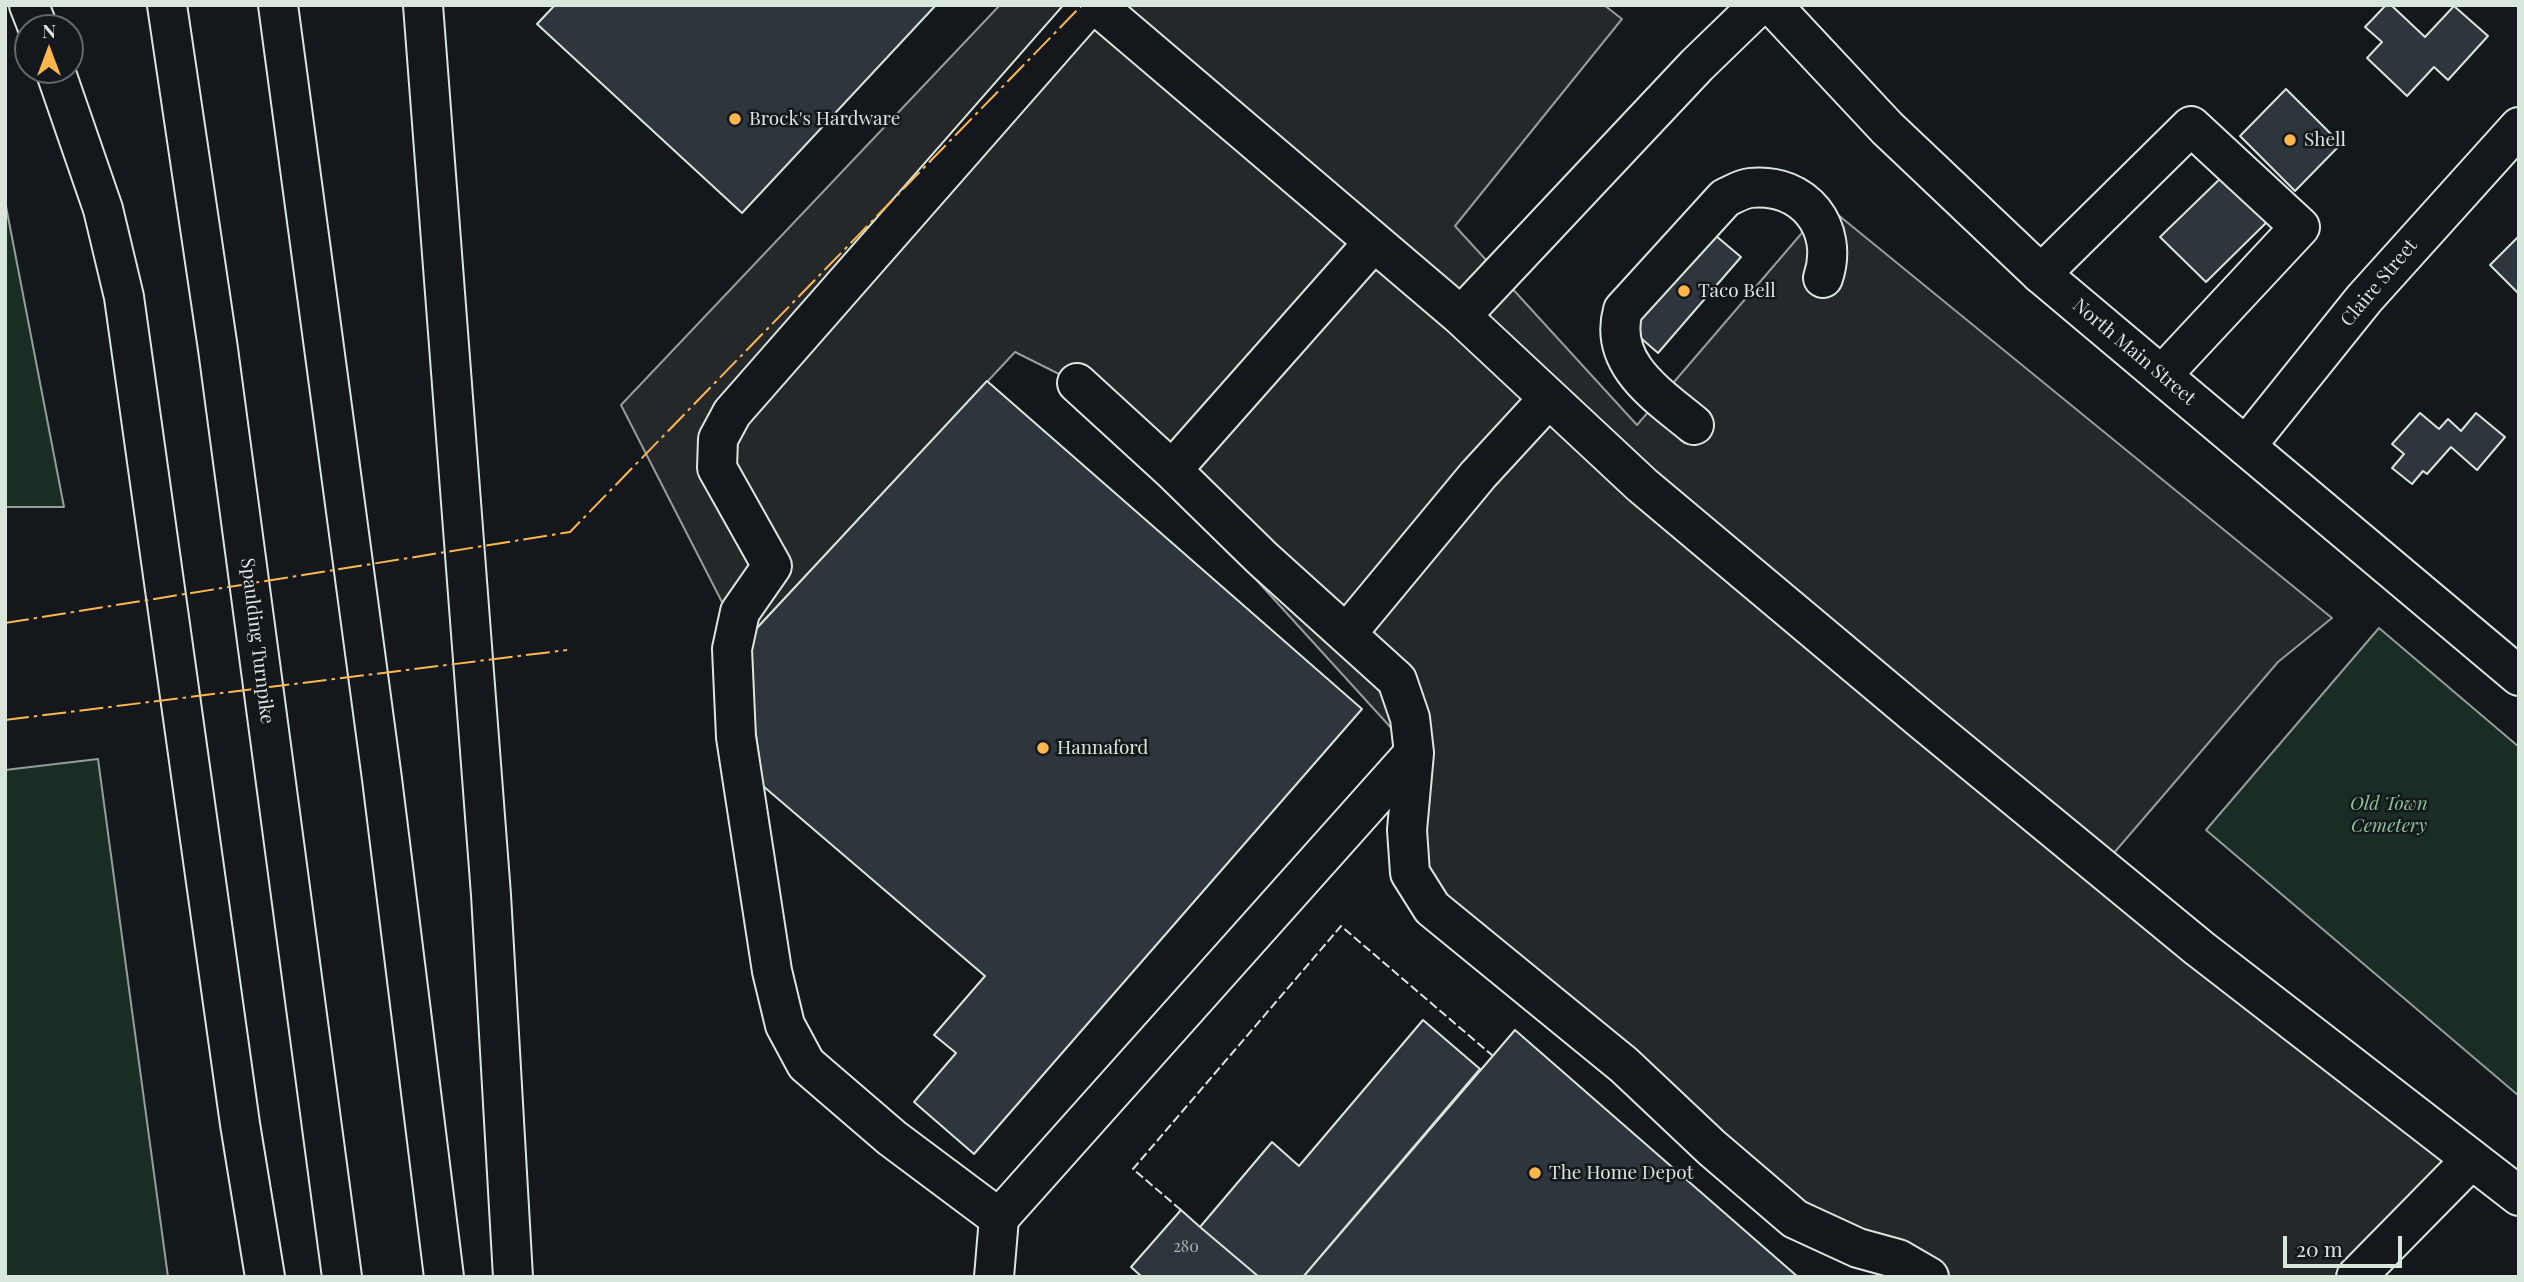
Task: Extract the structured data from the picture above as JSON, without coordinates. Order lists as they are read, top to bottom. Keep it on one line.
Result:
{"streets":{"main road":["Claire Street","North Main Street","Spaulding Turnpike"]},"crossings":[["Claire Street","North Main Street"]],"parks":["Old Town Cemetery"],"places":["Brock's Hardware","Shell","Taco Bell","Hannaford","The Home Depot"],"house_numbers":["280"],"scale_bar":"20 m","north":"top"}
